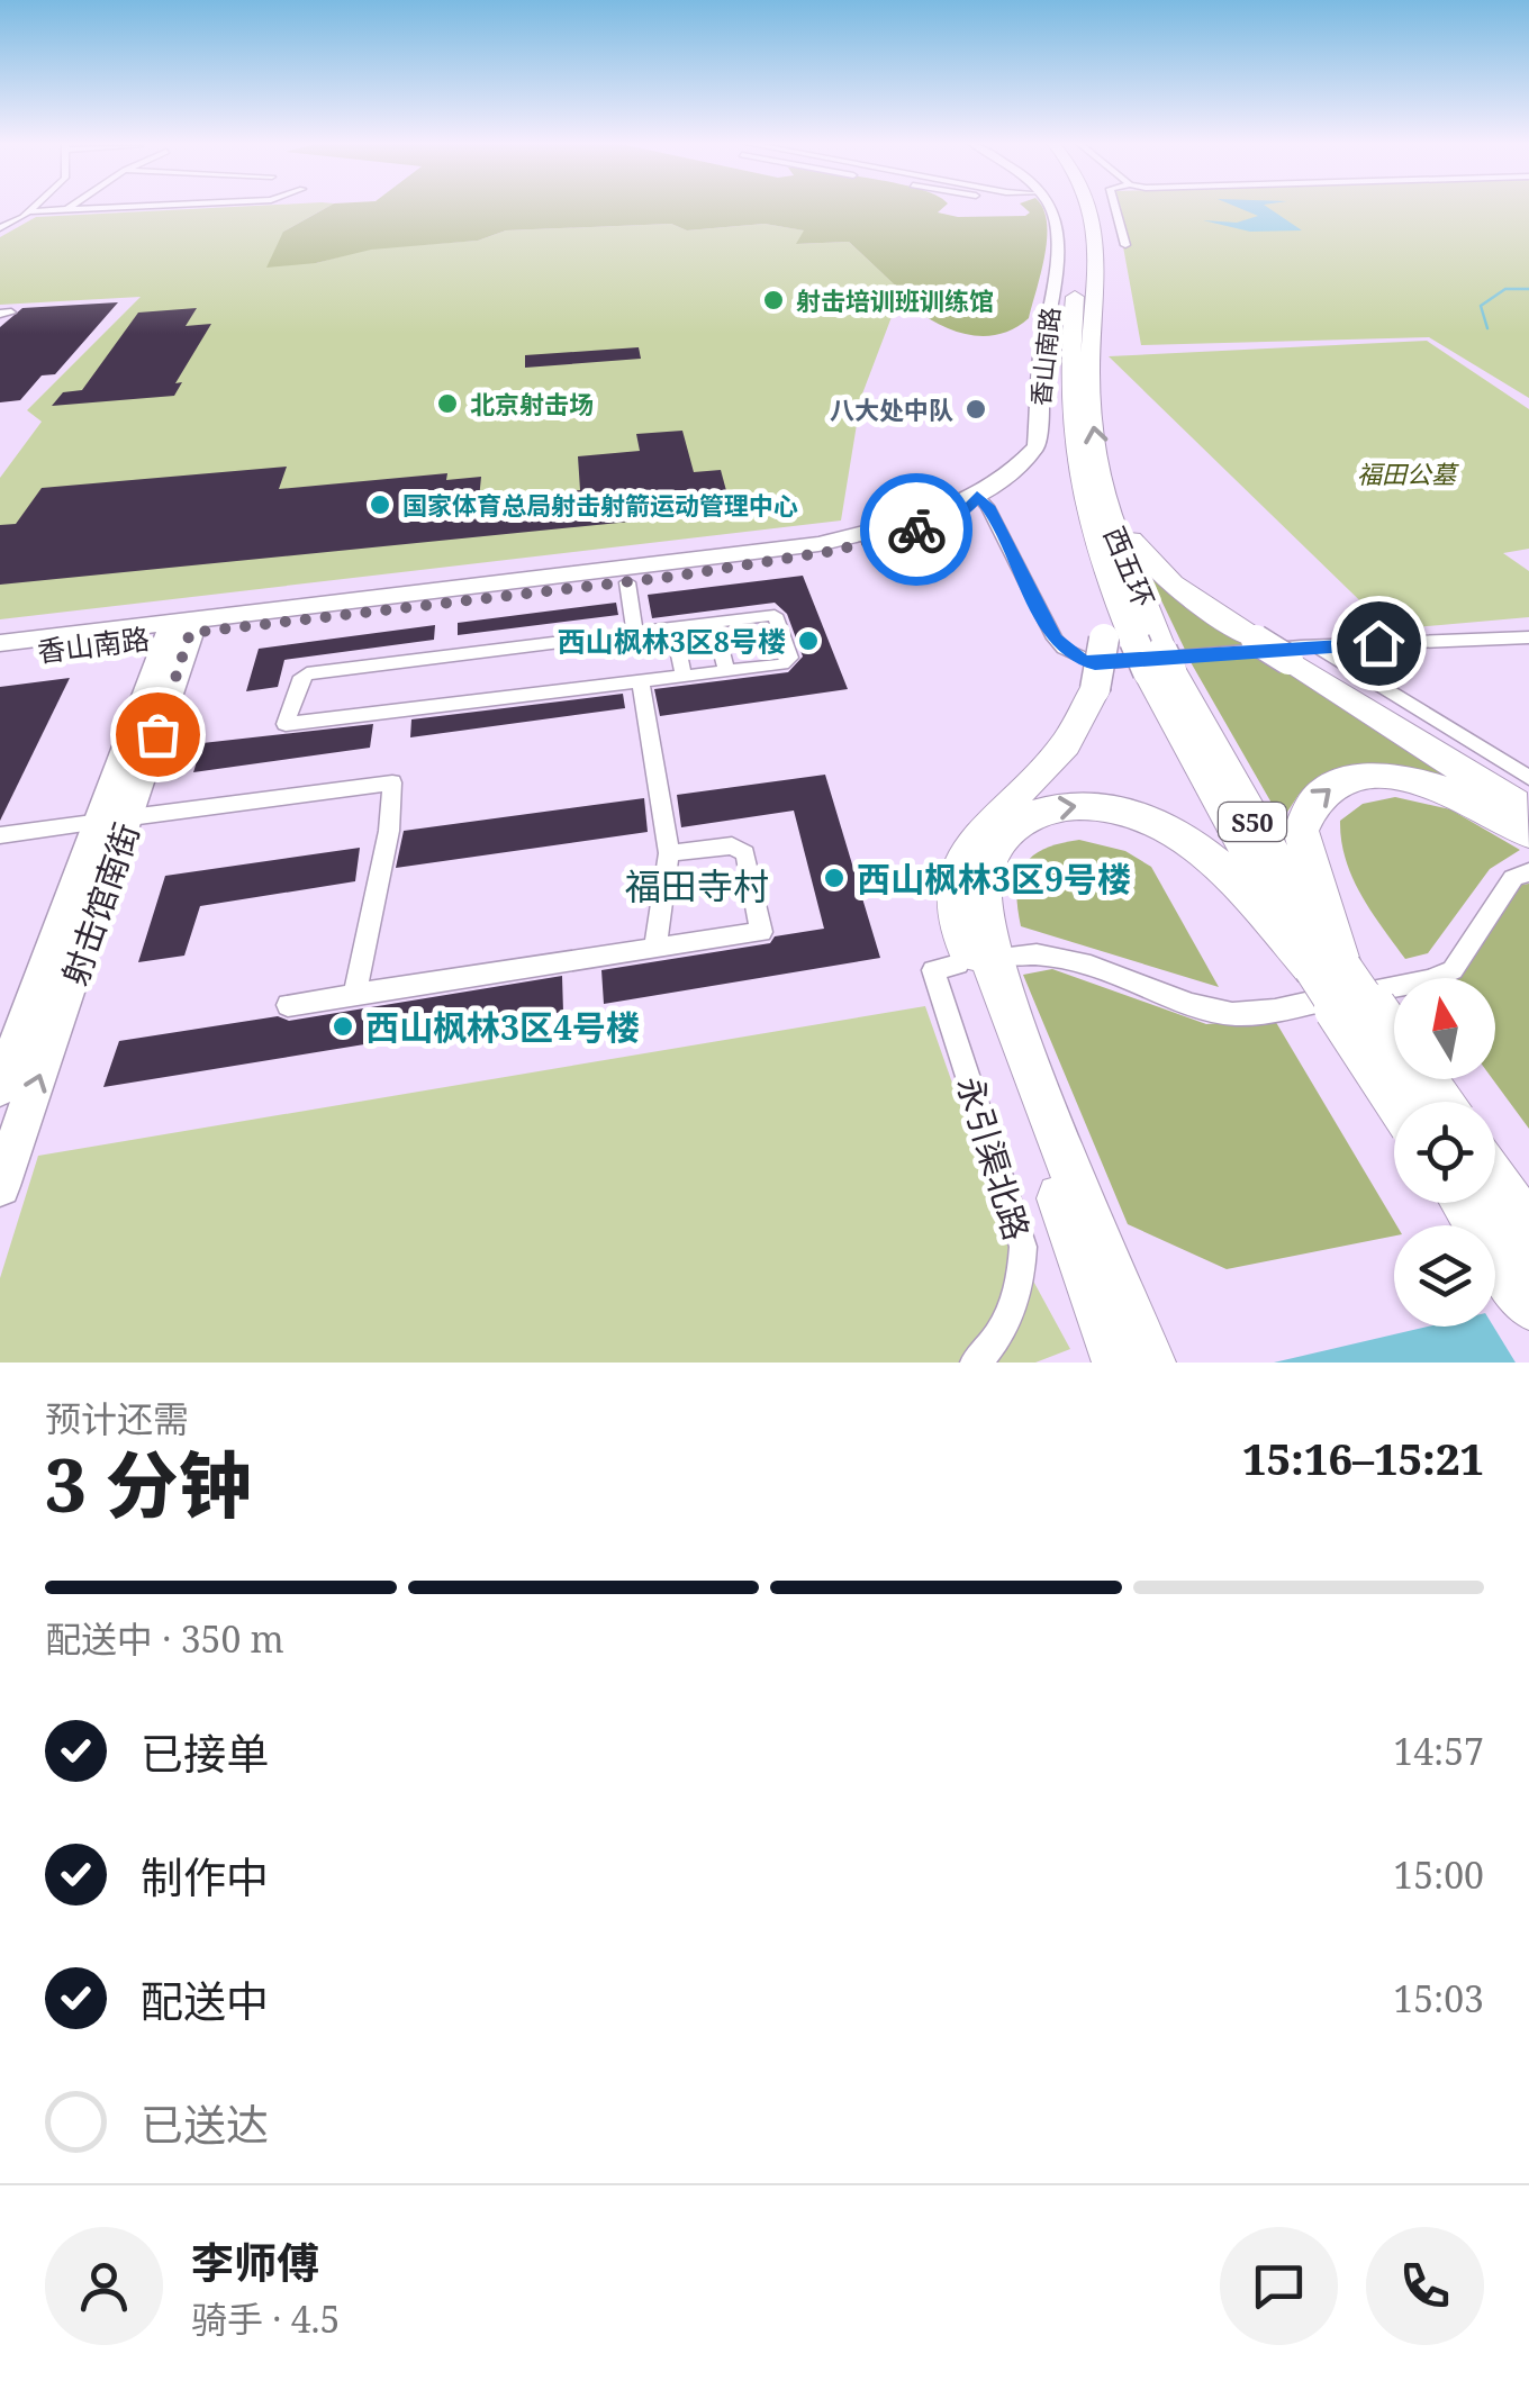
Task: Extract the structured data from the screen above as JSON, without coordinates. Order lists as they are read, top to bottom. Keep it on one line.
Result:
{"streets":{"highway":["西五环","S50"],"main road":["香山南路","射击馆南街"],"street":["永引渠北路"]},"crossings":[["香山南路","射击馆南街"]],"districts":["福田寺村"],"parks":["福田公墓"],"places":["射击培训班训练馆","北京射击场","八大处中队","国家体育总局射击射箭运动管理中心","西山枫林3区8号楼","西山枫林3区9号楼","西山枫林3区4号楼"],"north":"top","page":{"heading":["3 分钟","预计还需","15:16–15:21"],"panel":["李师傅","骑手 · 4.5"],"bar":"配送中 · 350 m","list":[["已接单","14:57"],["制作中","15:00"],["配送中","15:03"],"已送达"]}}
